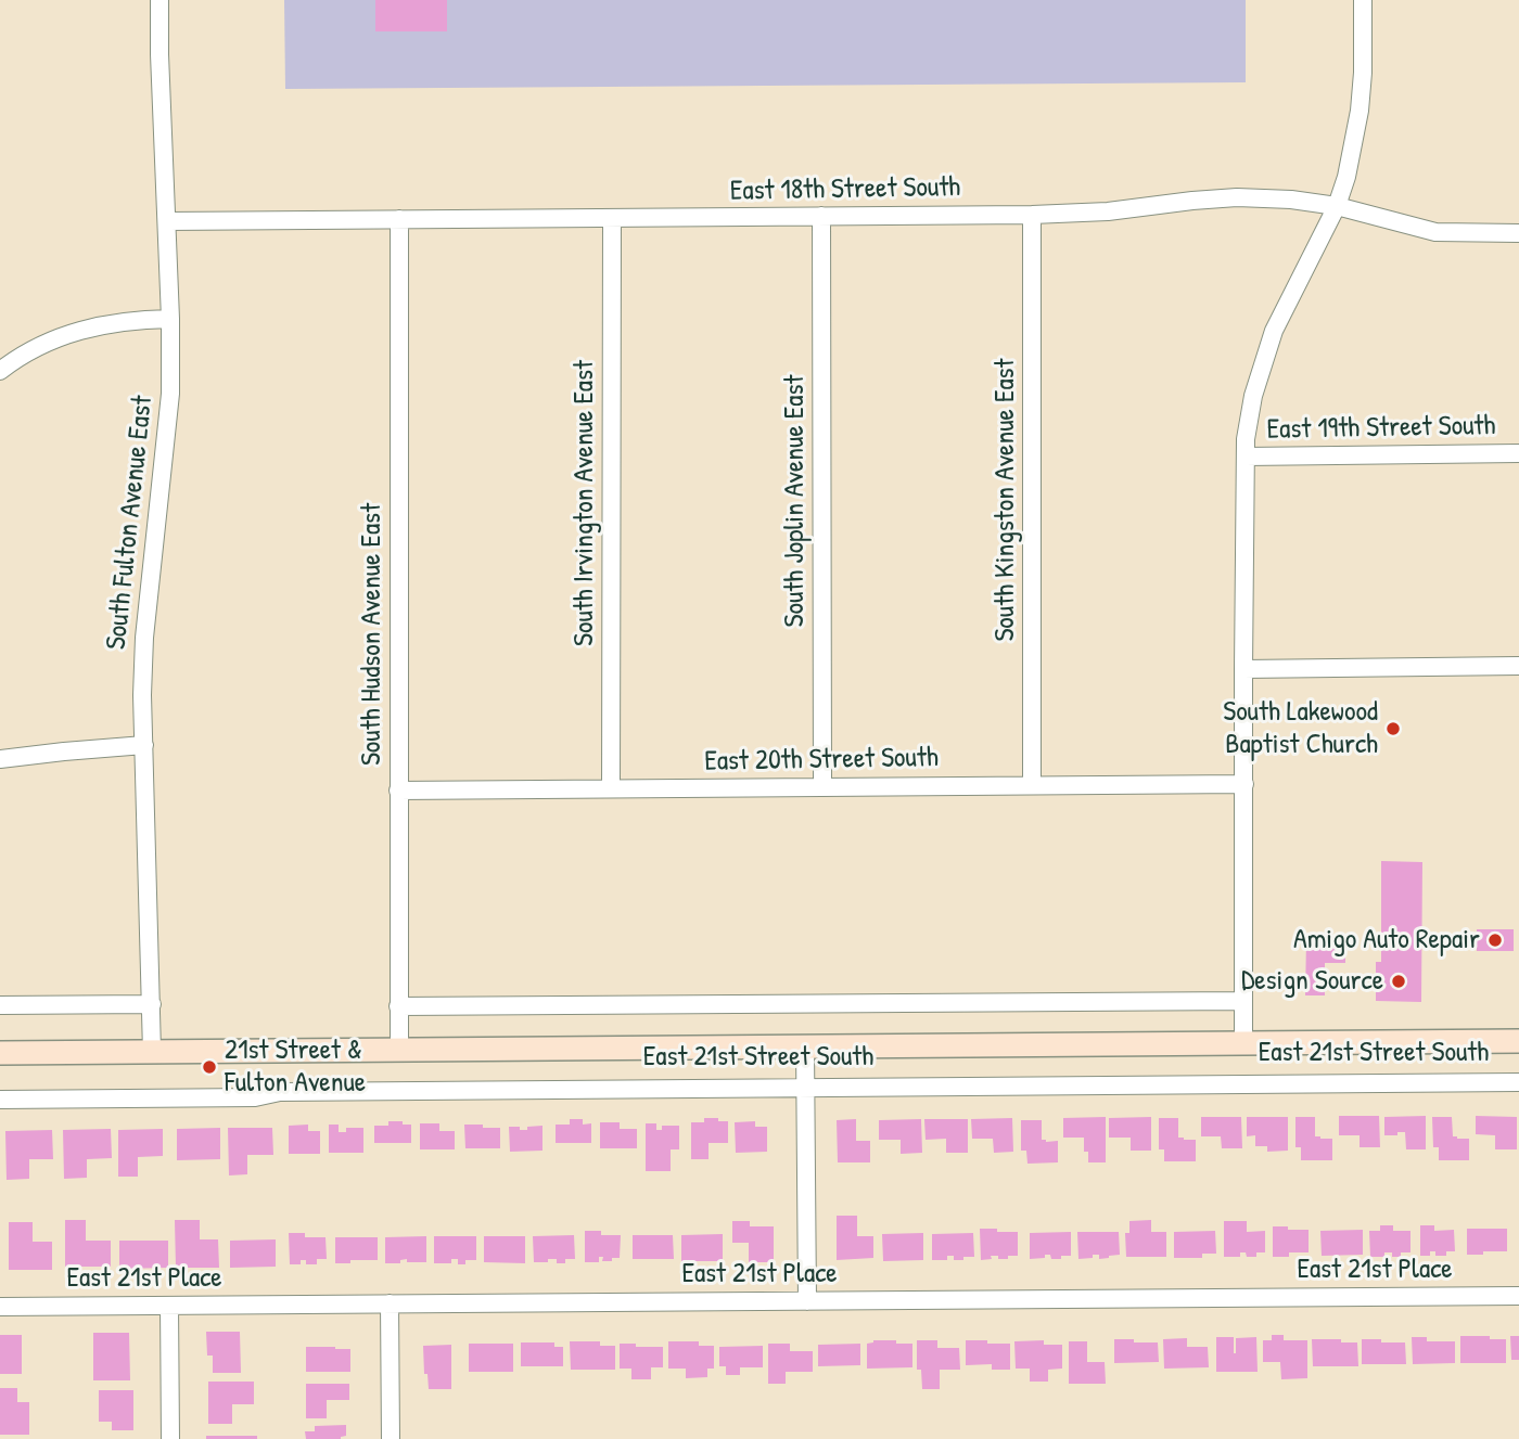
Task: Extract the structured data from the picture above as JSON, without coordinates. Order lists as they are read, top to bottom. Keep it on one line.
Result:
{"streets":{"main road":["East 21st Street South"],"street":["East 18th Street South","East 19th Street South","South Kingston Avenue East","South Joplin Avenue East","South Irvington Avenue East","South Fulton Avenue East","South Hudson Avenue East","East 20th Street South","East 21st Place"]},"crossings":[["East 18th Street South","South Kingston Avenue East"],["East 18th Street South","South Joplin Avenue East"],["East 18th Street South","South Irvington Avenue East"],["East 18th Street South","South Fulton Avenue East"],["East 18th Street South","South Hudson Avenue East"],["South Kingston Avenue East","East 20th Street South"],["South Joplin Avenue East","East 20th Street South"],["South Irvington Avenue East","East 20th Street South"],["South Fulton Avenue East","East 21st Street South"],["South Hudson Avenue East","East 20th Street South"],["South Hudson Avenue East","East 21st Street South"]],"places":["South Lakewood Baptist Church","Amigo Auto Repair","Design Source","21st Street & Fulton Avenue"]}
